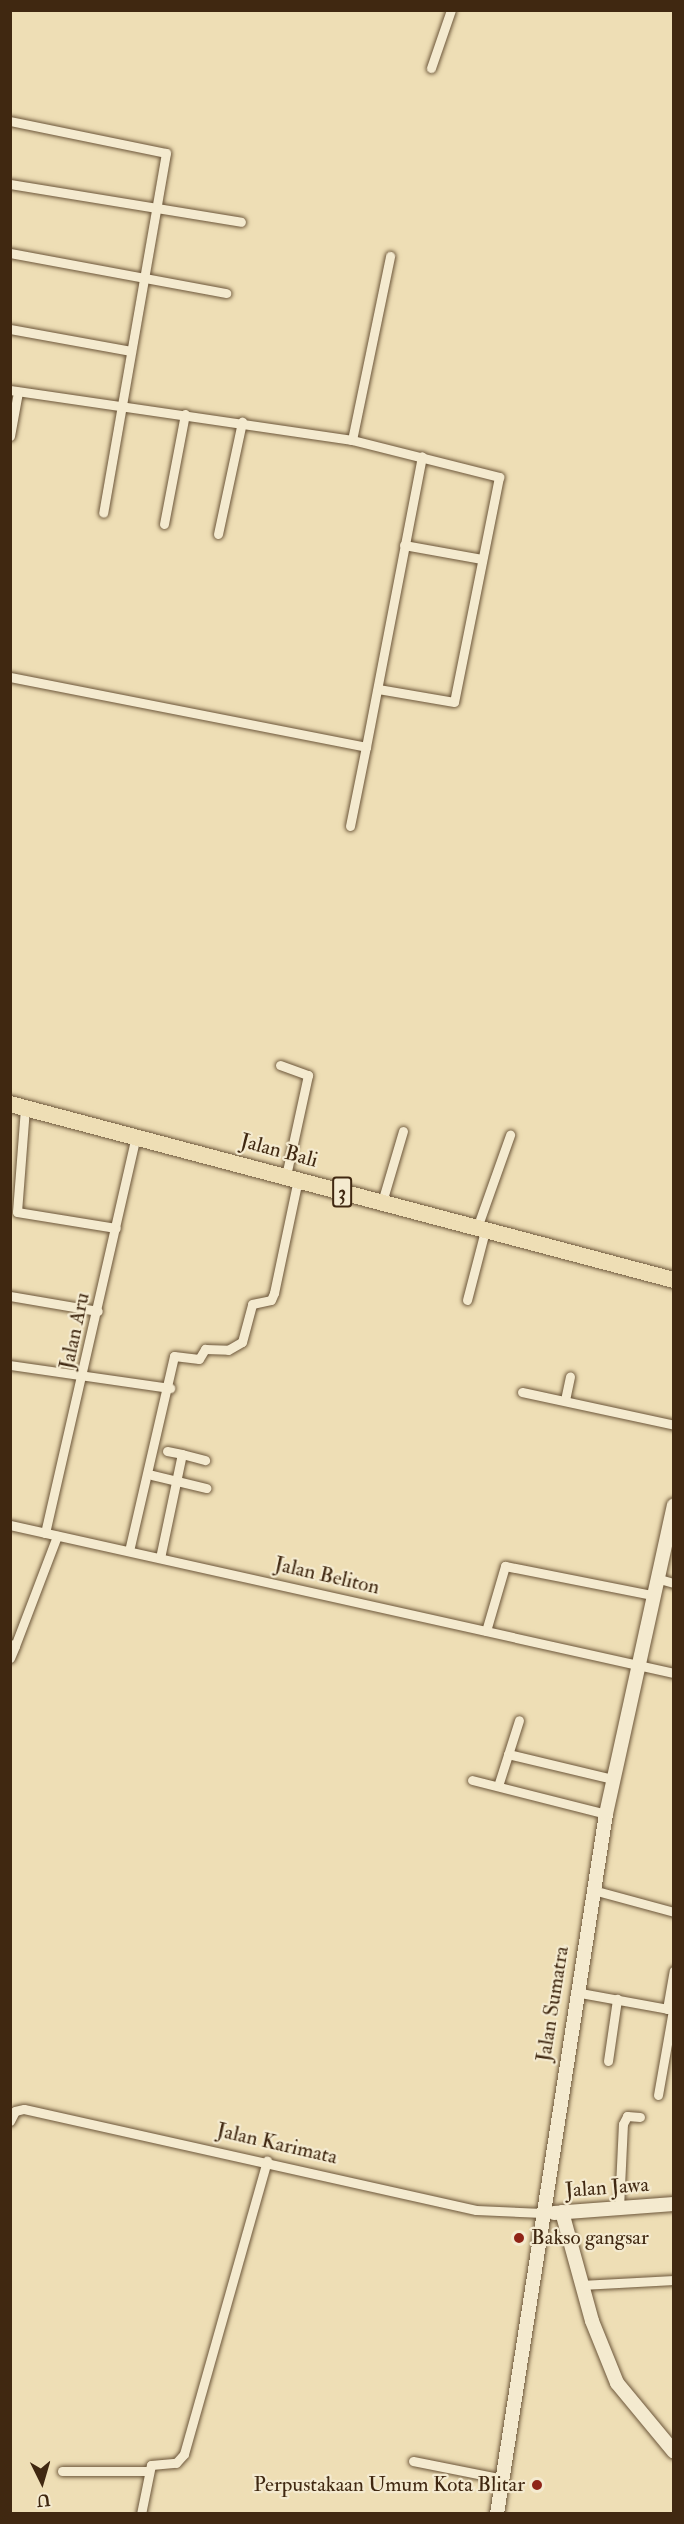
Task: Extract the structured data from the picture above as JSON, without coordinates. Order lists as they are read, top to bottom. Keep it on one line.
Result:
{"streets":{"highway":["Jalan Bali","3"],"main road":["Jalan Sumatra","Jalan Jawa"],"street":["Jalan Aru","Jalan Beliton","Jalan Karimata"]},"crossings":[["Jalan Bali","Jalan Aru"],["Jalan Aru","Jalan Beliton"],["Jalan Beliton","Jalan Sumatra"],["Jalan Sumatra","Jalan Karimata"],["Jalan Sumatra","Jalan Jawa"],["Jalan Karimata","Jalan Jawa"]],"places":["Bakso gangsar","Perpustakaan Umum Kota Blitar"],"north":"bottom"}
